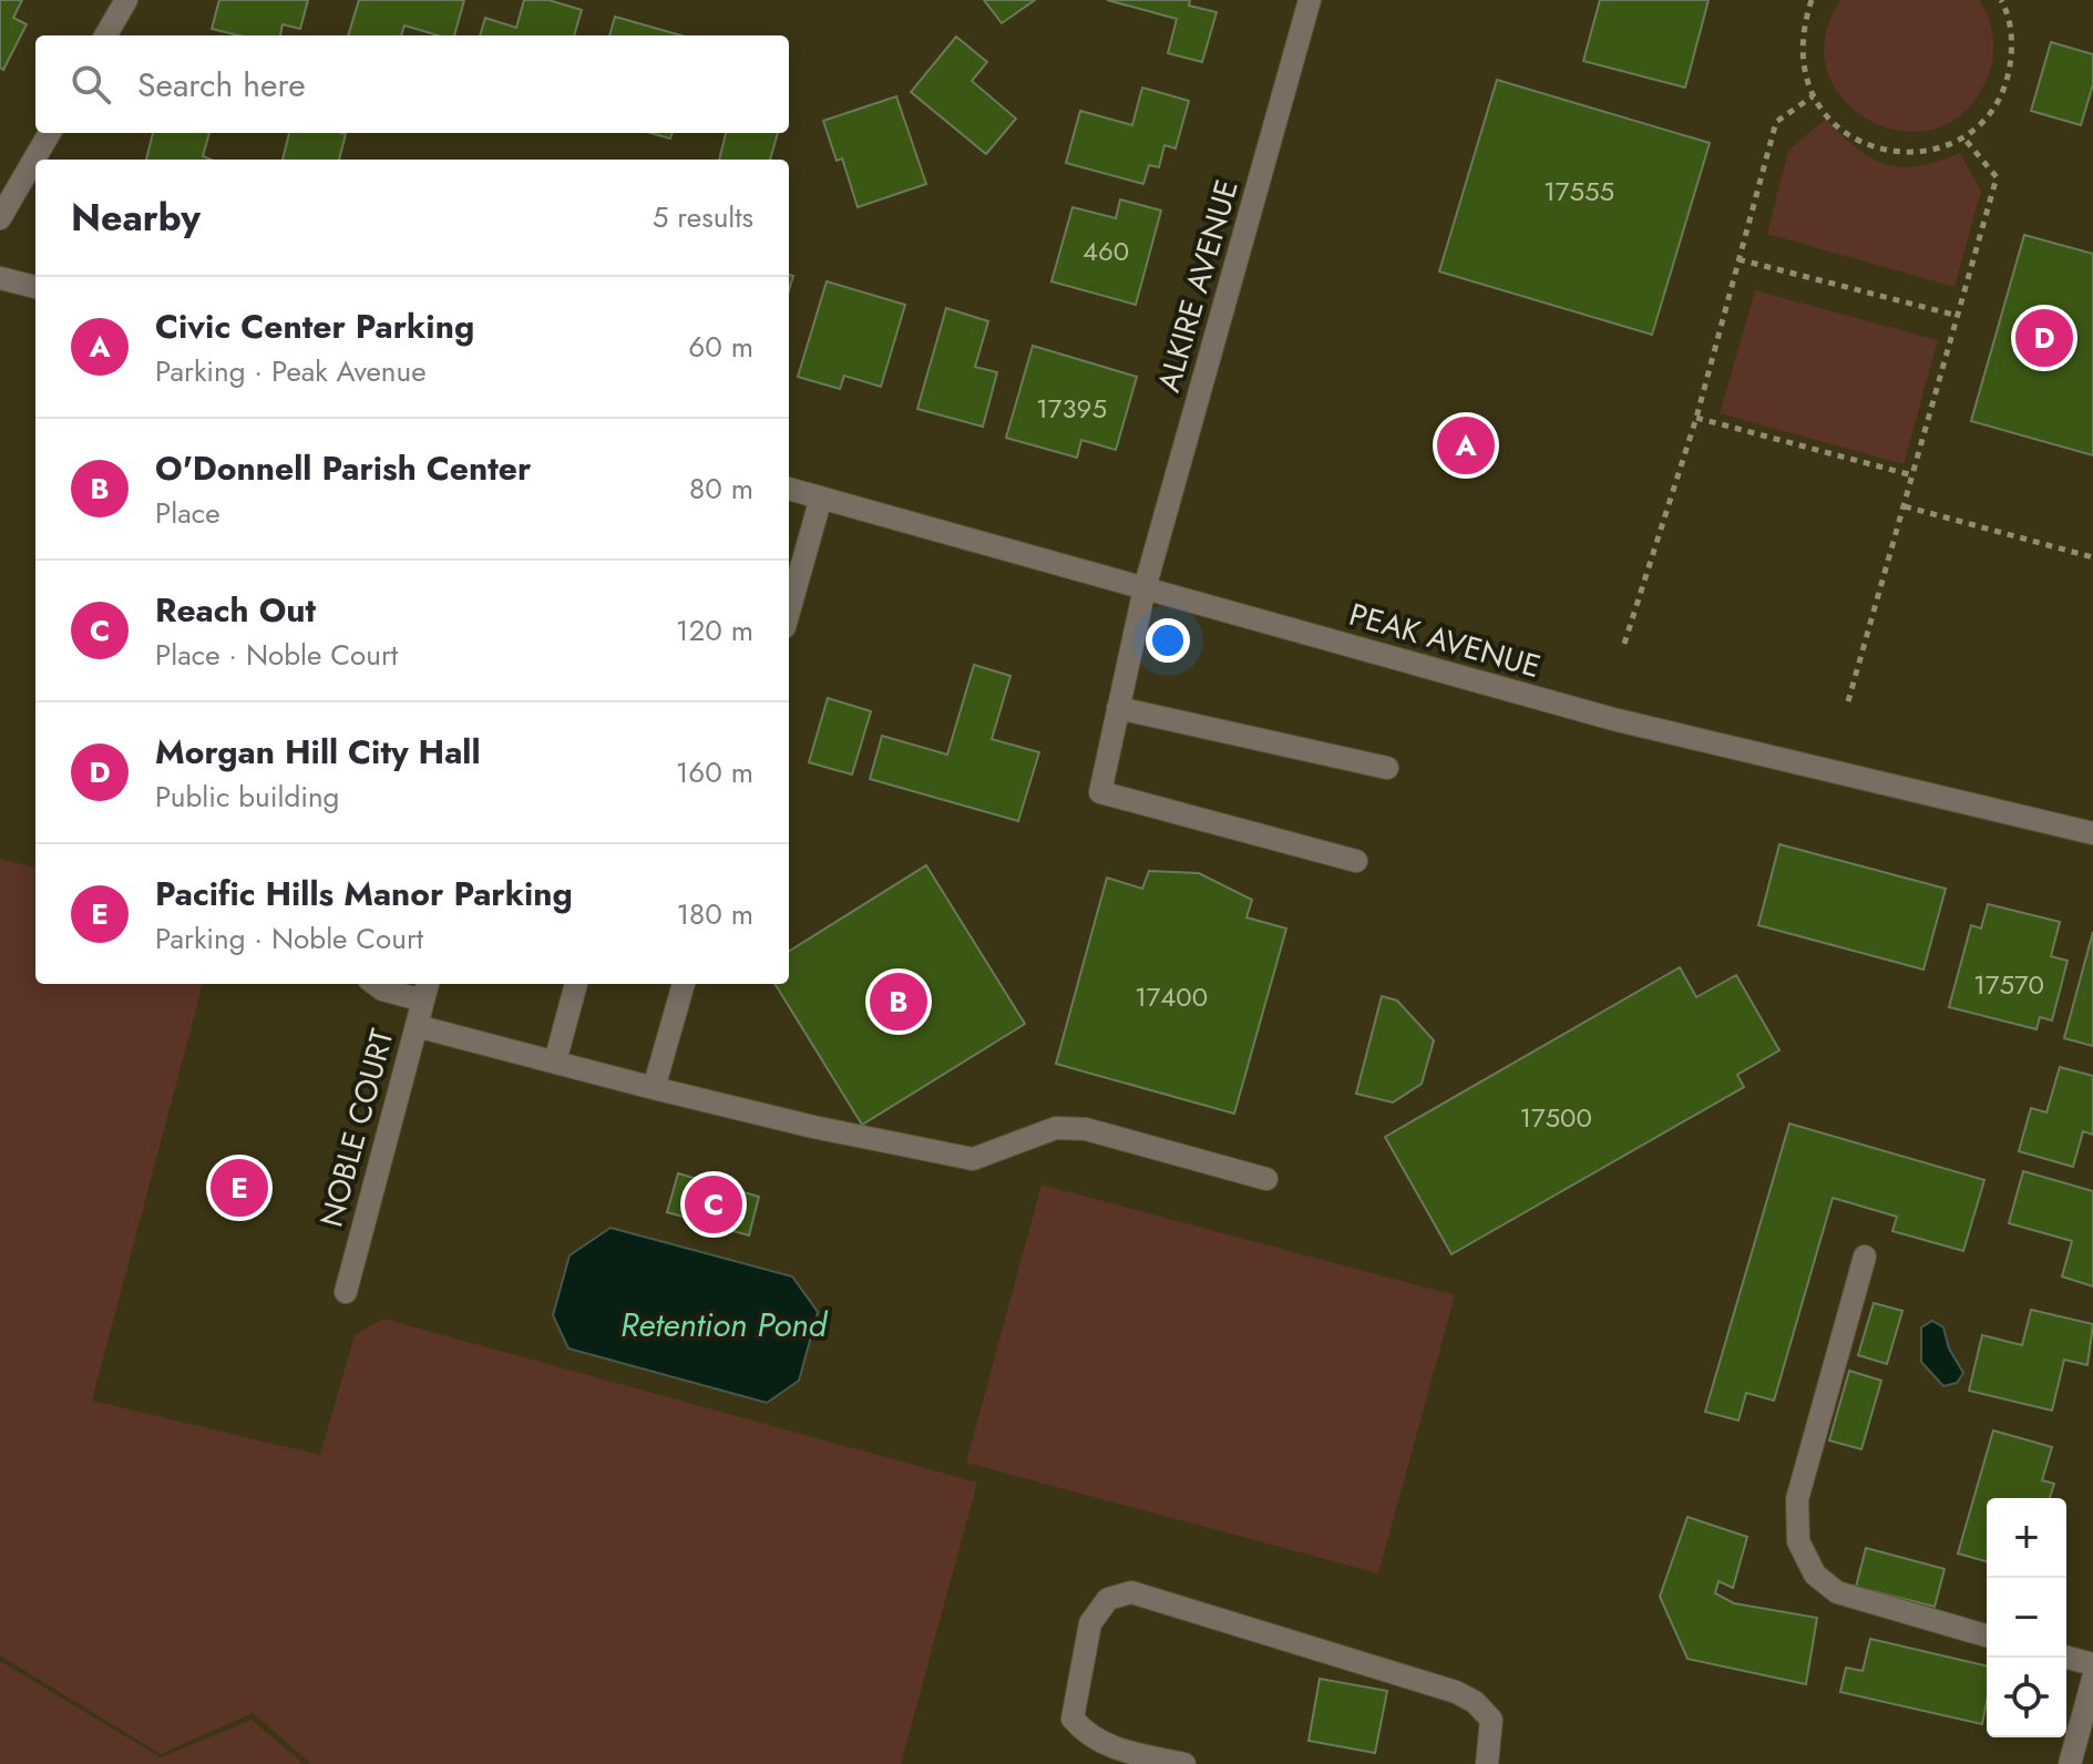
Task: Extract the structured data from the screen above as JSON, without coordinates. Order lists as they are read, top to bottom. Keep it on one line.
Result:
{"streets":{"street":["ALKIRE AVENUE","PEAK AVENUE","NOBLE COURT"]},"crossings":[["ALKIRE AVENUE","PEAK AVENUE"]],"water":["Retention Pond"],"house_numbers":["17555","460","17395","17570","17400","17500"],"page":{"search":"Search here","heading":["Nearby","5 results"],"list":[{"mark":"A","name":"Civic Center Parking","note":"Parking · Peak Avenue","value":"60 m"},{"mark":"B","name":"O'Donnell Parish Center","note":"Place","value":"80 m"},{"mark":"C","name":"Reach Out","note":"Place · Noble Court","value":"120 m"},{"mark":"D","name":"Morgan Hill City Hall","note":"Public building","value":"160 m"},{"mark":"E","name":"Pacific Hills Manor Parking","note":"Parking · Noble Court","value":"180 m"}],"pins":["D","A","B","E","C"],"map_buttons":["+","−"]}}
